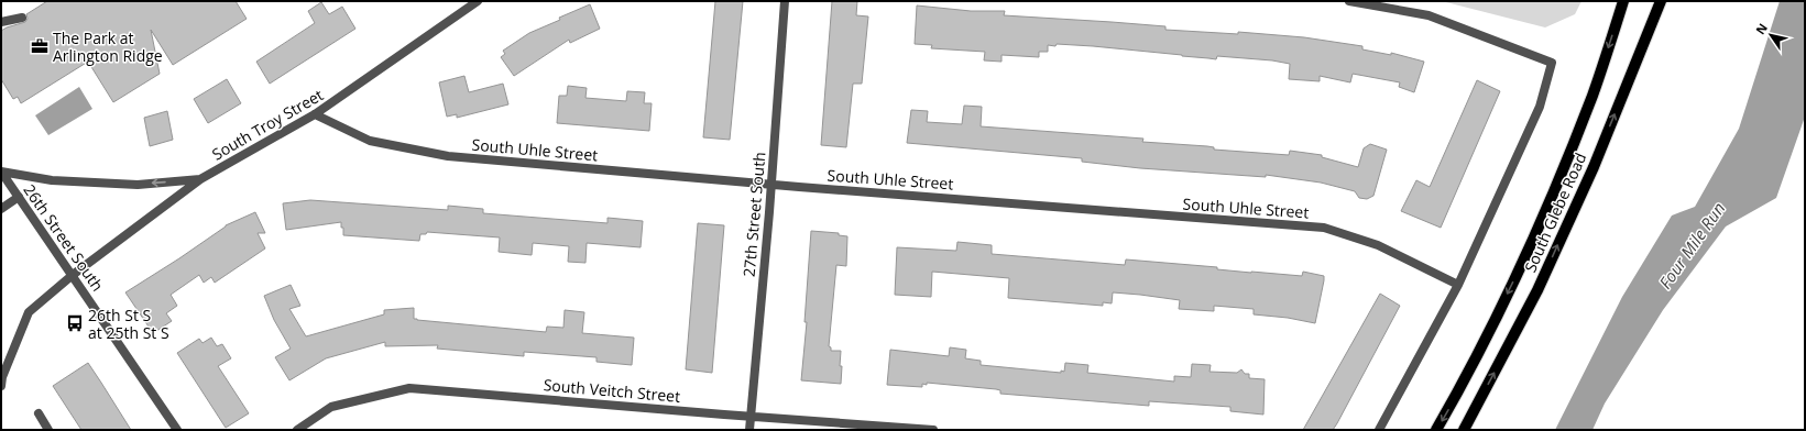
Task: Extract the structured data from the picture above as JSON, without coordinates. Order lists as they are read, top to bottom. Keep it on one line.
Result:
{"streets":{"main road":["South Glebe Road"],"street":["South Troy Street","South Uhle Street","27th Street South","26th Street South","South Veitch Street"]},"crossings":[["South Troy Street","South Uhle Street"],["South Troy Street","26th Street South"],["South Uhle Street","27th Street South"],["27th Street South","South Veitch Street"]],"water":["Four Mile Run"],"places":{"office":["The Park at Arlington Ridge"],"bus stop":["26th St S at 25th St S"]},"north":"top left"}
